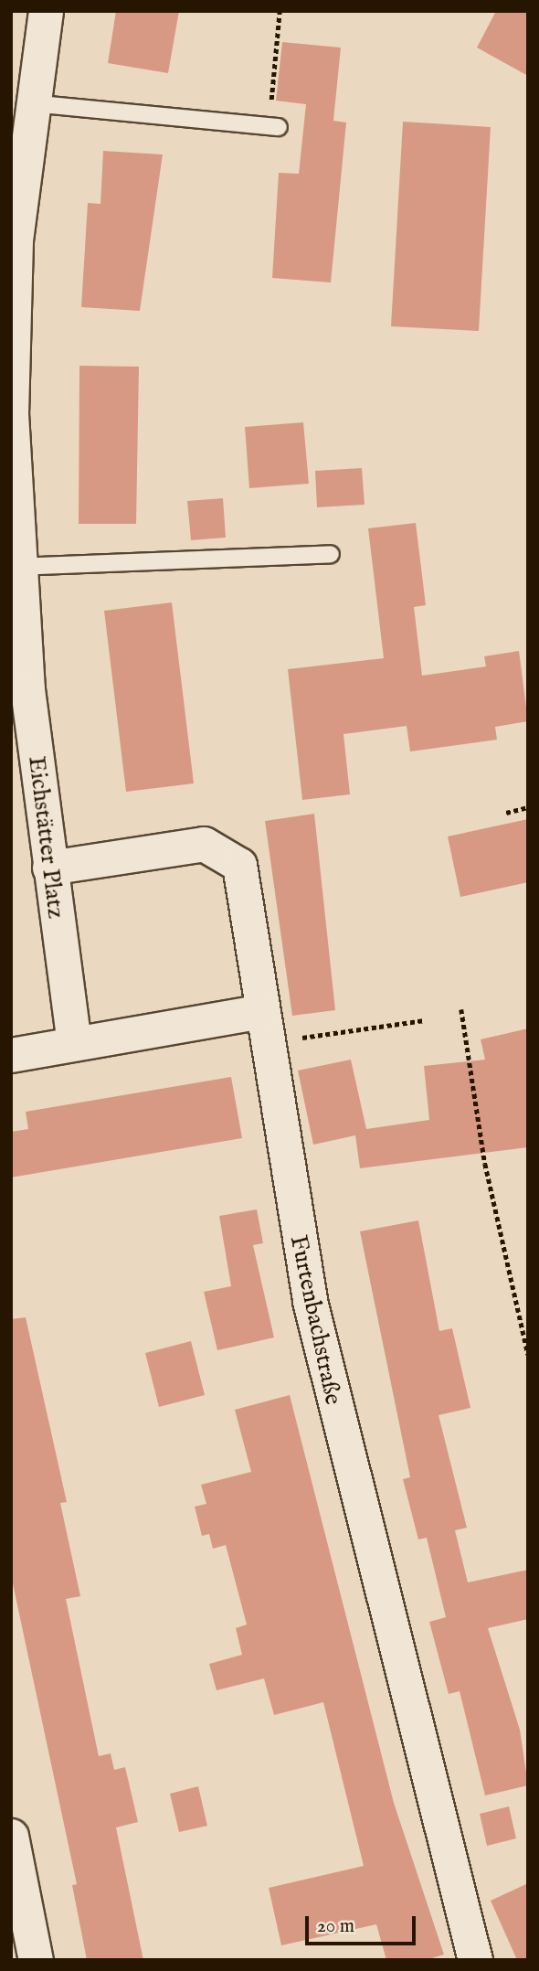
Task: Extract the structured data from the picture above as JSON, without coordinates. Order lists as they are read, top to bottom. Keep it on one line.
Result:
{"streets":{"street":["Eichstätter Platz","Furtenbachstraße"]},"crossings":[["Eichstätter Platz","Furtenbachstraße"]],"scale_bar":"20 m"}
